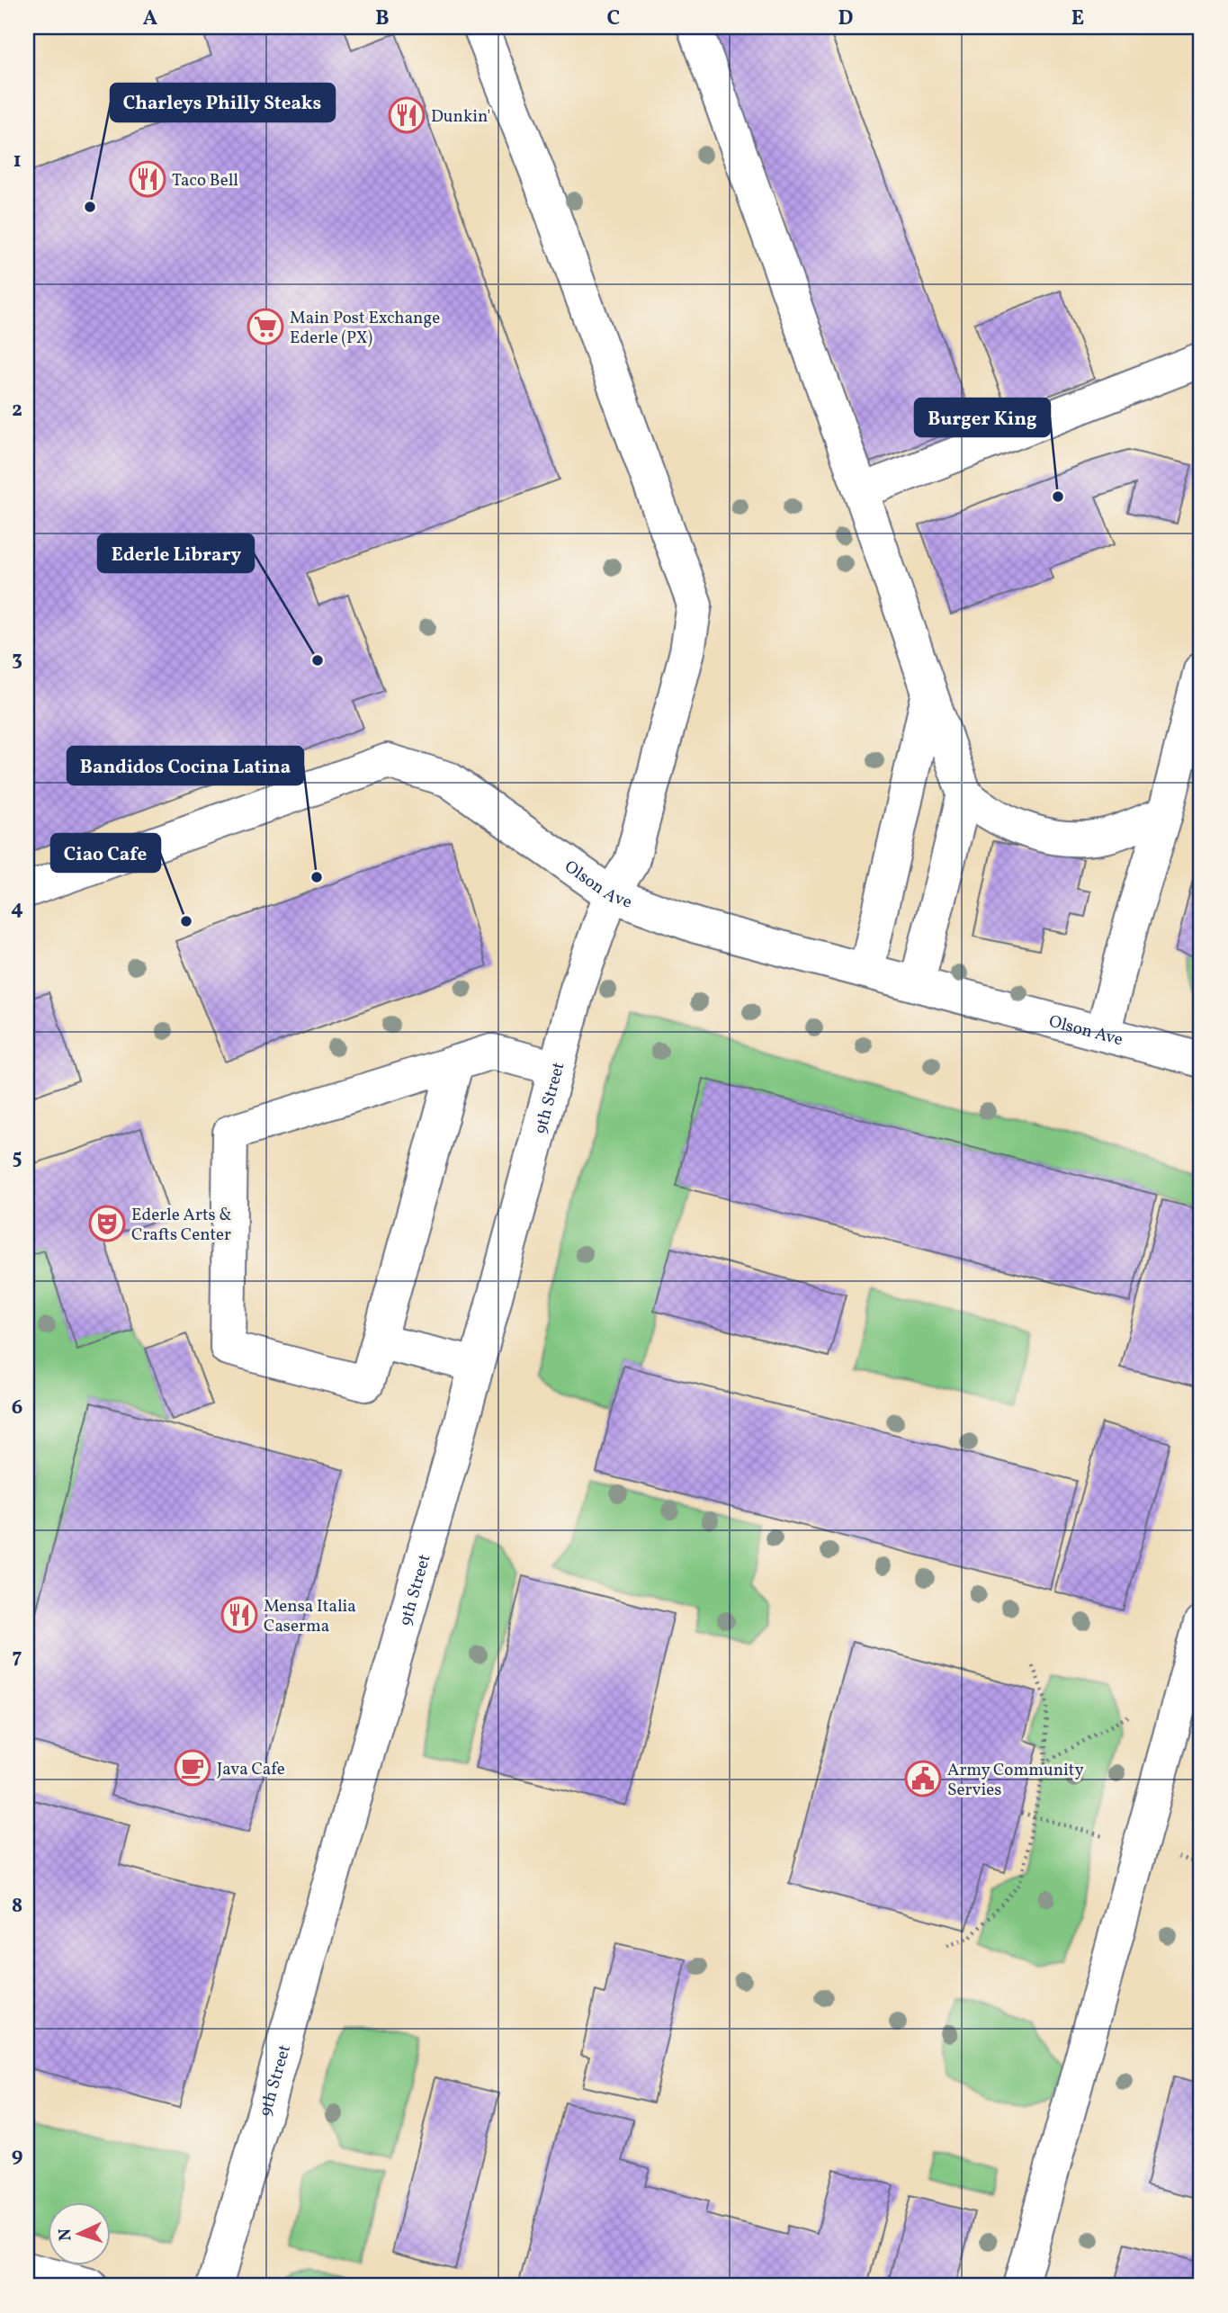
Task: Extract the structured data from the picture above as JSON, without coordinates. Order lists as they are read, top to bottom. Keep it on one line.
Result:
{"streets":{"street":["Olson Ave","9th Street"]},"crossings":[["Olson Ave","9th Street"]],"places":{"restaurant":["Dunkin'","Taco Bell","Mensa Italia Caserma"],"other":["Charleys Philly Steaks","Burger King","Ederle Library","Bandidos Cocina Latina","Ciao Cafe"],"supermarket":["Main Post Exchange Ederle (PX)"],"theatre":["Ederle Arts & Crafts Center"],"cafe":["Java Cafe"],"public building":["Army Community Servies"]},"north":"left","grid":{"columns":["A","B","C","D","E"],"rows":["1","2","3","4","5","6","7","8","9"]}}
